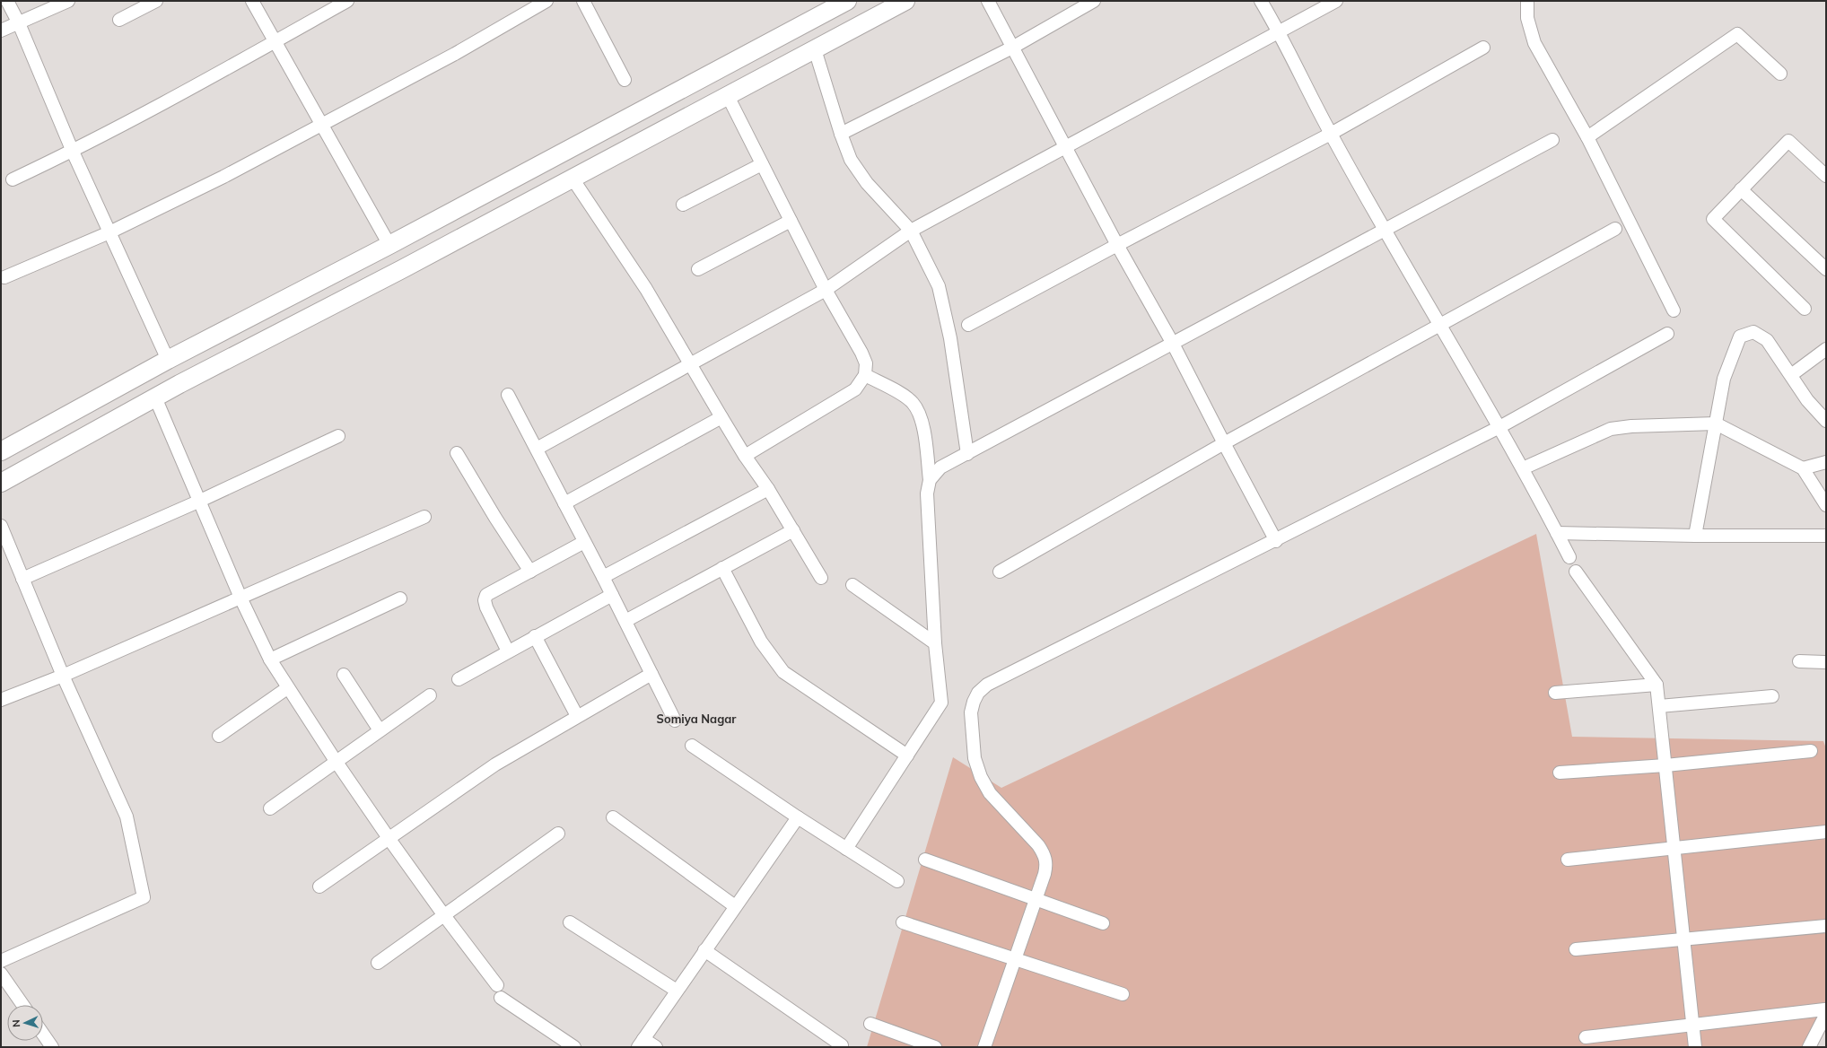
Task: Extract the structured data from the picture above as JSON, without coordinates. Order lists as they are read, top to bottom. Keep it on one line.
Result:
{"districts":["Somiya Nagar"],"north":"left"}
